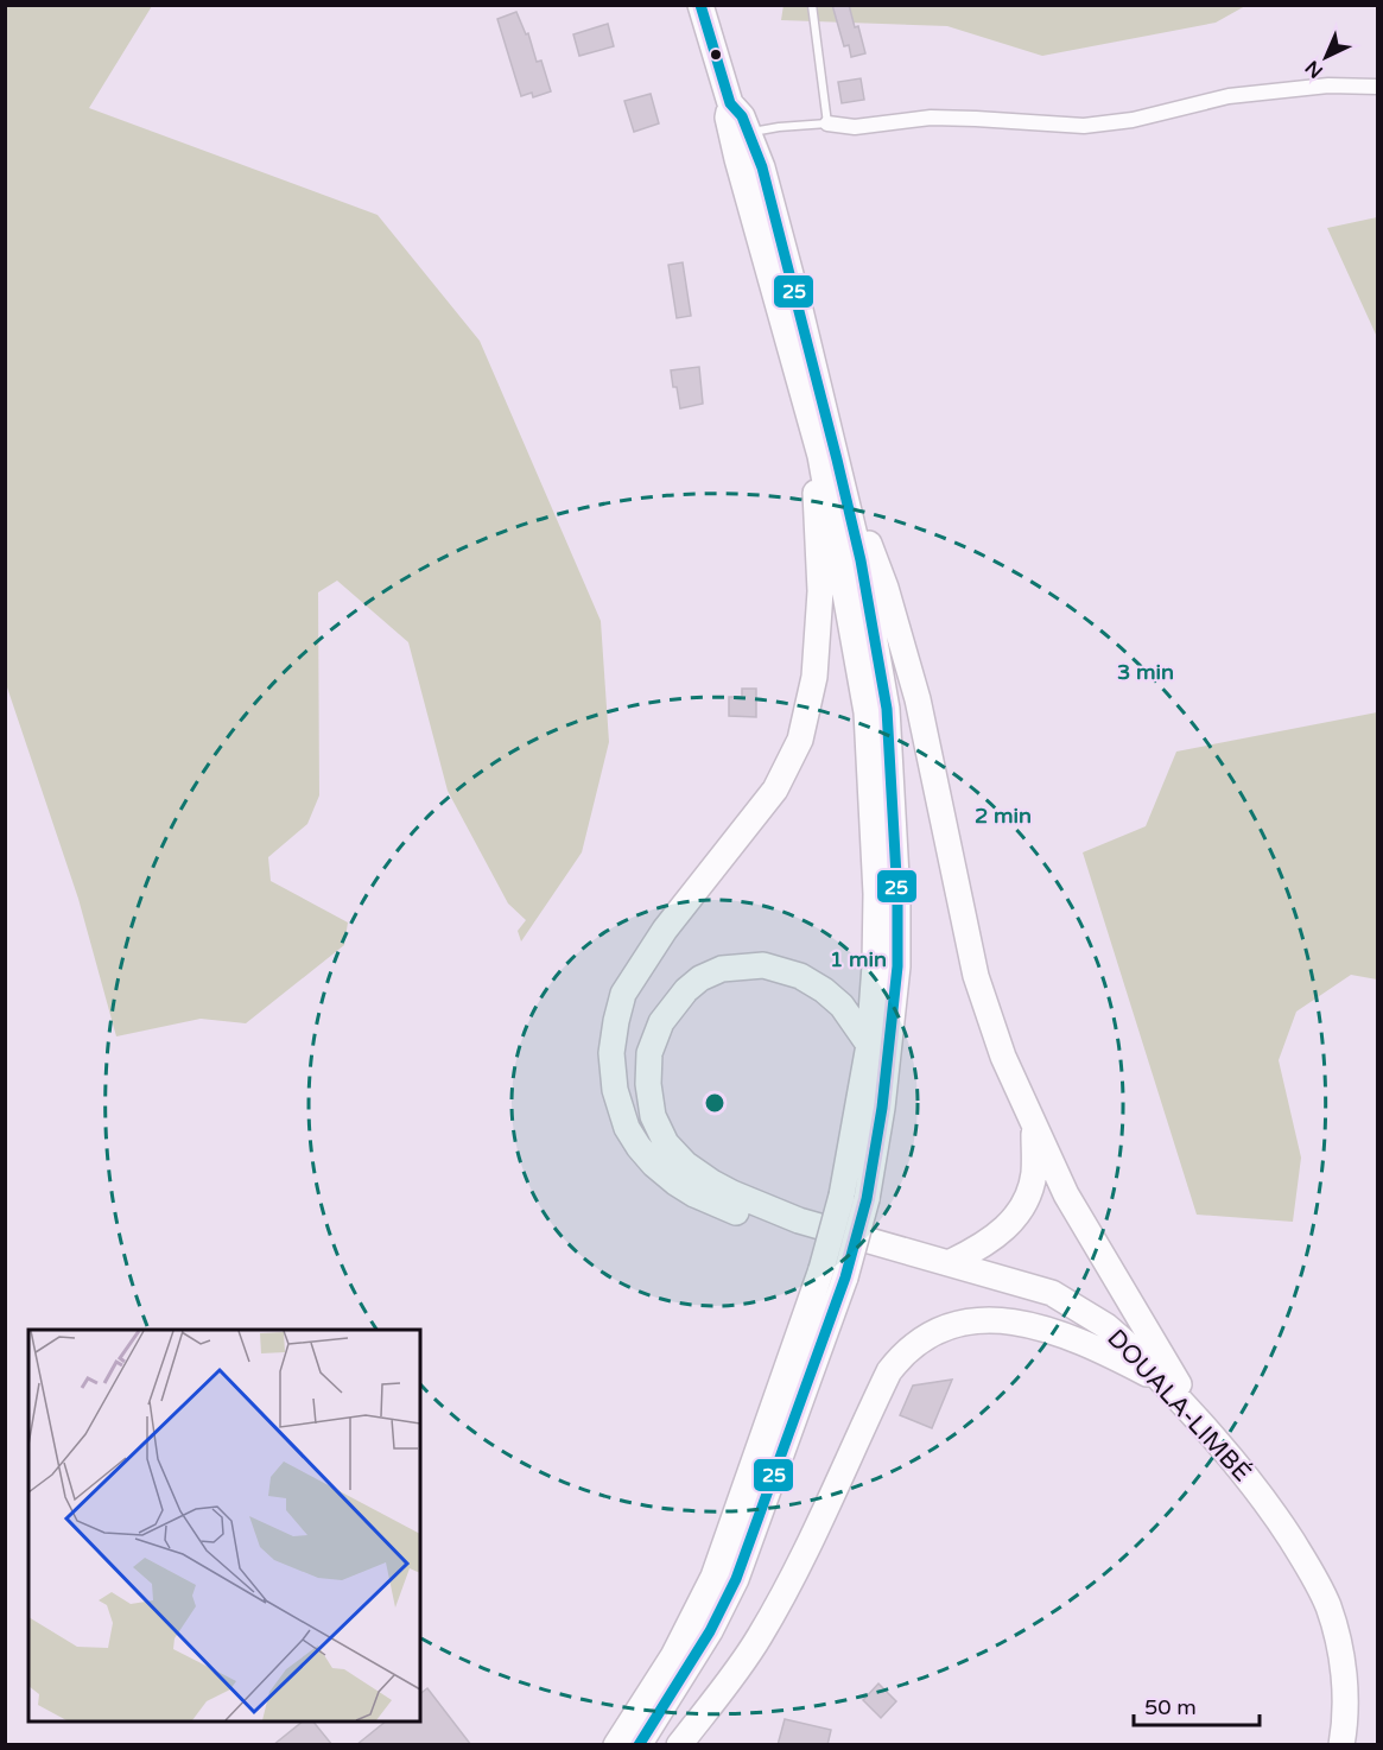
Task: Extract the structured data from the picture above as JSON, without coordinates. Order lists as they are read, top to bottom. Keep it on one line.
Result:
{"streets":{"highway":["DOUALA-LIMBÉ"]},"lines":["transit line 25"],"scale_bar":"50 m","north":"bottom left","rings":["3 min","2 min","1 min"]}
